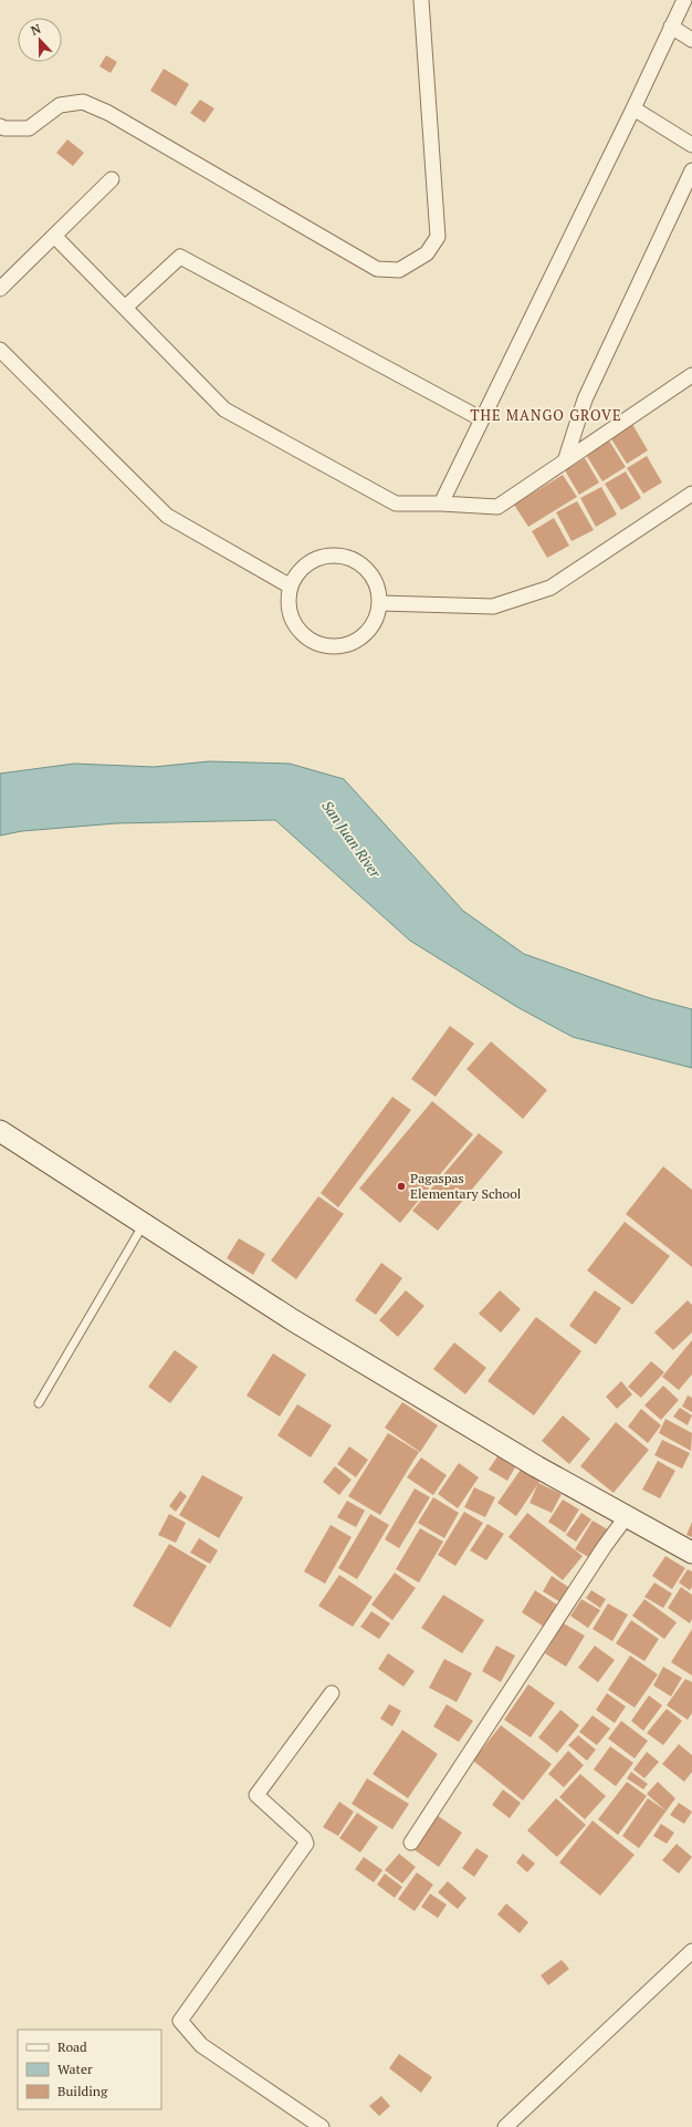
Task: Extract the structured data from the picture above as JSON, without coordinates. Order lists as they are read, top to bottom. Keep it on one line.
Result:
{"districts":["THE MANGO GROVE"],"water":["San Juan River"],"places":["Pagaspas Elementary School"],"legend":["Road","Water","Building"],"north":"top"}
